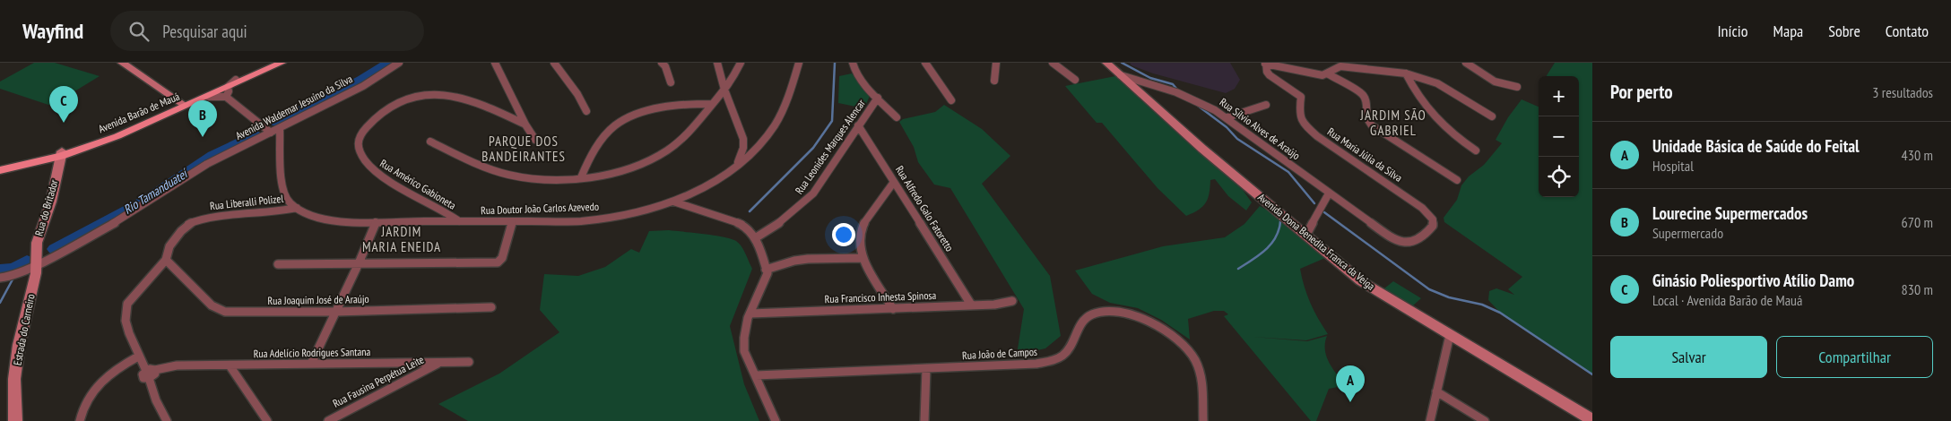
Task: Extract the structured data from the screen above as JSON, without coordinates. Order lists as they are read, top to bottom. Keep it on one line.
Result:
{"streets":{"main road":["Avenida Barão de Mauá","Rua do Britador","Avenida Dona Benedita Franca da Veiga","Estrada do Carneiro"],"street":["Avenida Waldemar Jesuíno da Silva","Rua Sílvio Alves de Araújo","Rua Leonides Marques Alencar","Rua Maria Júlia da Silva","Rua Américo Gabioneta","Rua Liberalli Polizel","Rua Doutor João Carlos Azevedo","Rua Alfredo Galo Fatoretto","Rua Francisco Inhesta Spinosa","Rua Joaquim José de Araújo","Rua Adelício Rodrigues Santana","Rua João de Campos","Rua Fausina Perpétua Leite"]},"crossings":[["Avenida Waldemar Jesuíno da Silva","Rua do Britador"],["Avenida Waldemar Jesuíno da Silva","Estrada do Carneiro"],["Avenida Barão de Mauá","Rua do Britador"],["Rua Sílvio Alves de Araújo","Rua Maria Júlia da Silva"],["Rua Sílvio Alves de Araújo","Avenida Dona Benedita Franca da Veiga"],["Rua Leonides Marques Alencar","Rua Alfredo Galo Fatoretto"],["Rua Américo Gabioneta","Rua Doutor João Carlos Azevedo"],["Rua Liberalli Polizel","Rua Doutor João Carlos Azevedo"],["Rua Liberalli Polizel","Rua Joaquim José de Araújo"],["Rua do Britador","Estrada do Carneiro"],["Rua Alfredo Galo Fatoretto","Rua Francisco Inhesta Spinosa"],["Rua Adelício Rodrigues Santana","Rua Fausina Perpétua Leite"]],"districts":["JARDIM SÃO GABRIEL","PARQUE DOS BANDEIRANTES","JARDIM MARIA ENEIDA"],"water":["Rio Tamanduateí"],"page":{"header":"Wayfind","search":"Pesquisar aqui","nav":["Início","Mapa","Sobre","Contato"],"heading":["Por perto","3 resultados"],"map_buttons":["+","−"],"pins":["C","B","A"],"list":[{"mark":"A","name":"Unidade Básica de Saúde do Feital","note":"Hospital","value":"430 m"},{"mark":"B","name":"Lourecine Supermercados","note":"Supermercado","value":"670 m"},{"mark":"C","name":"Ginásio Poliesportivo Atílio Damo","note":"Local · Avenida Barão de Mauá","value":"830 m"}],"buttons":["Salvar","Compartilhar"]}}
